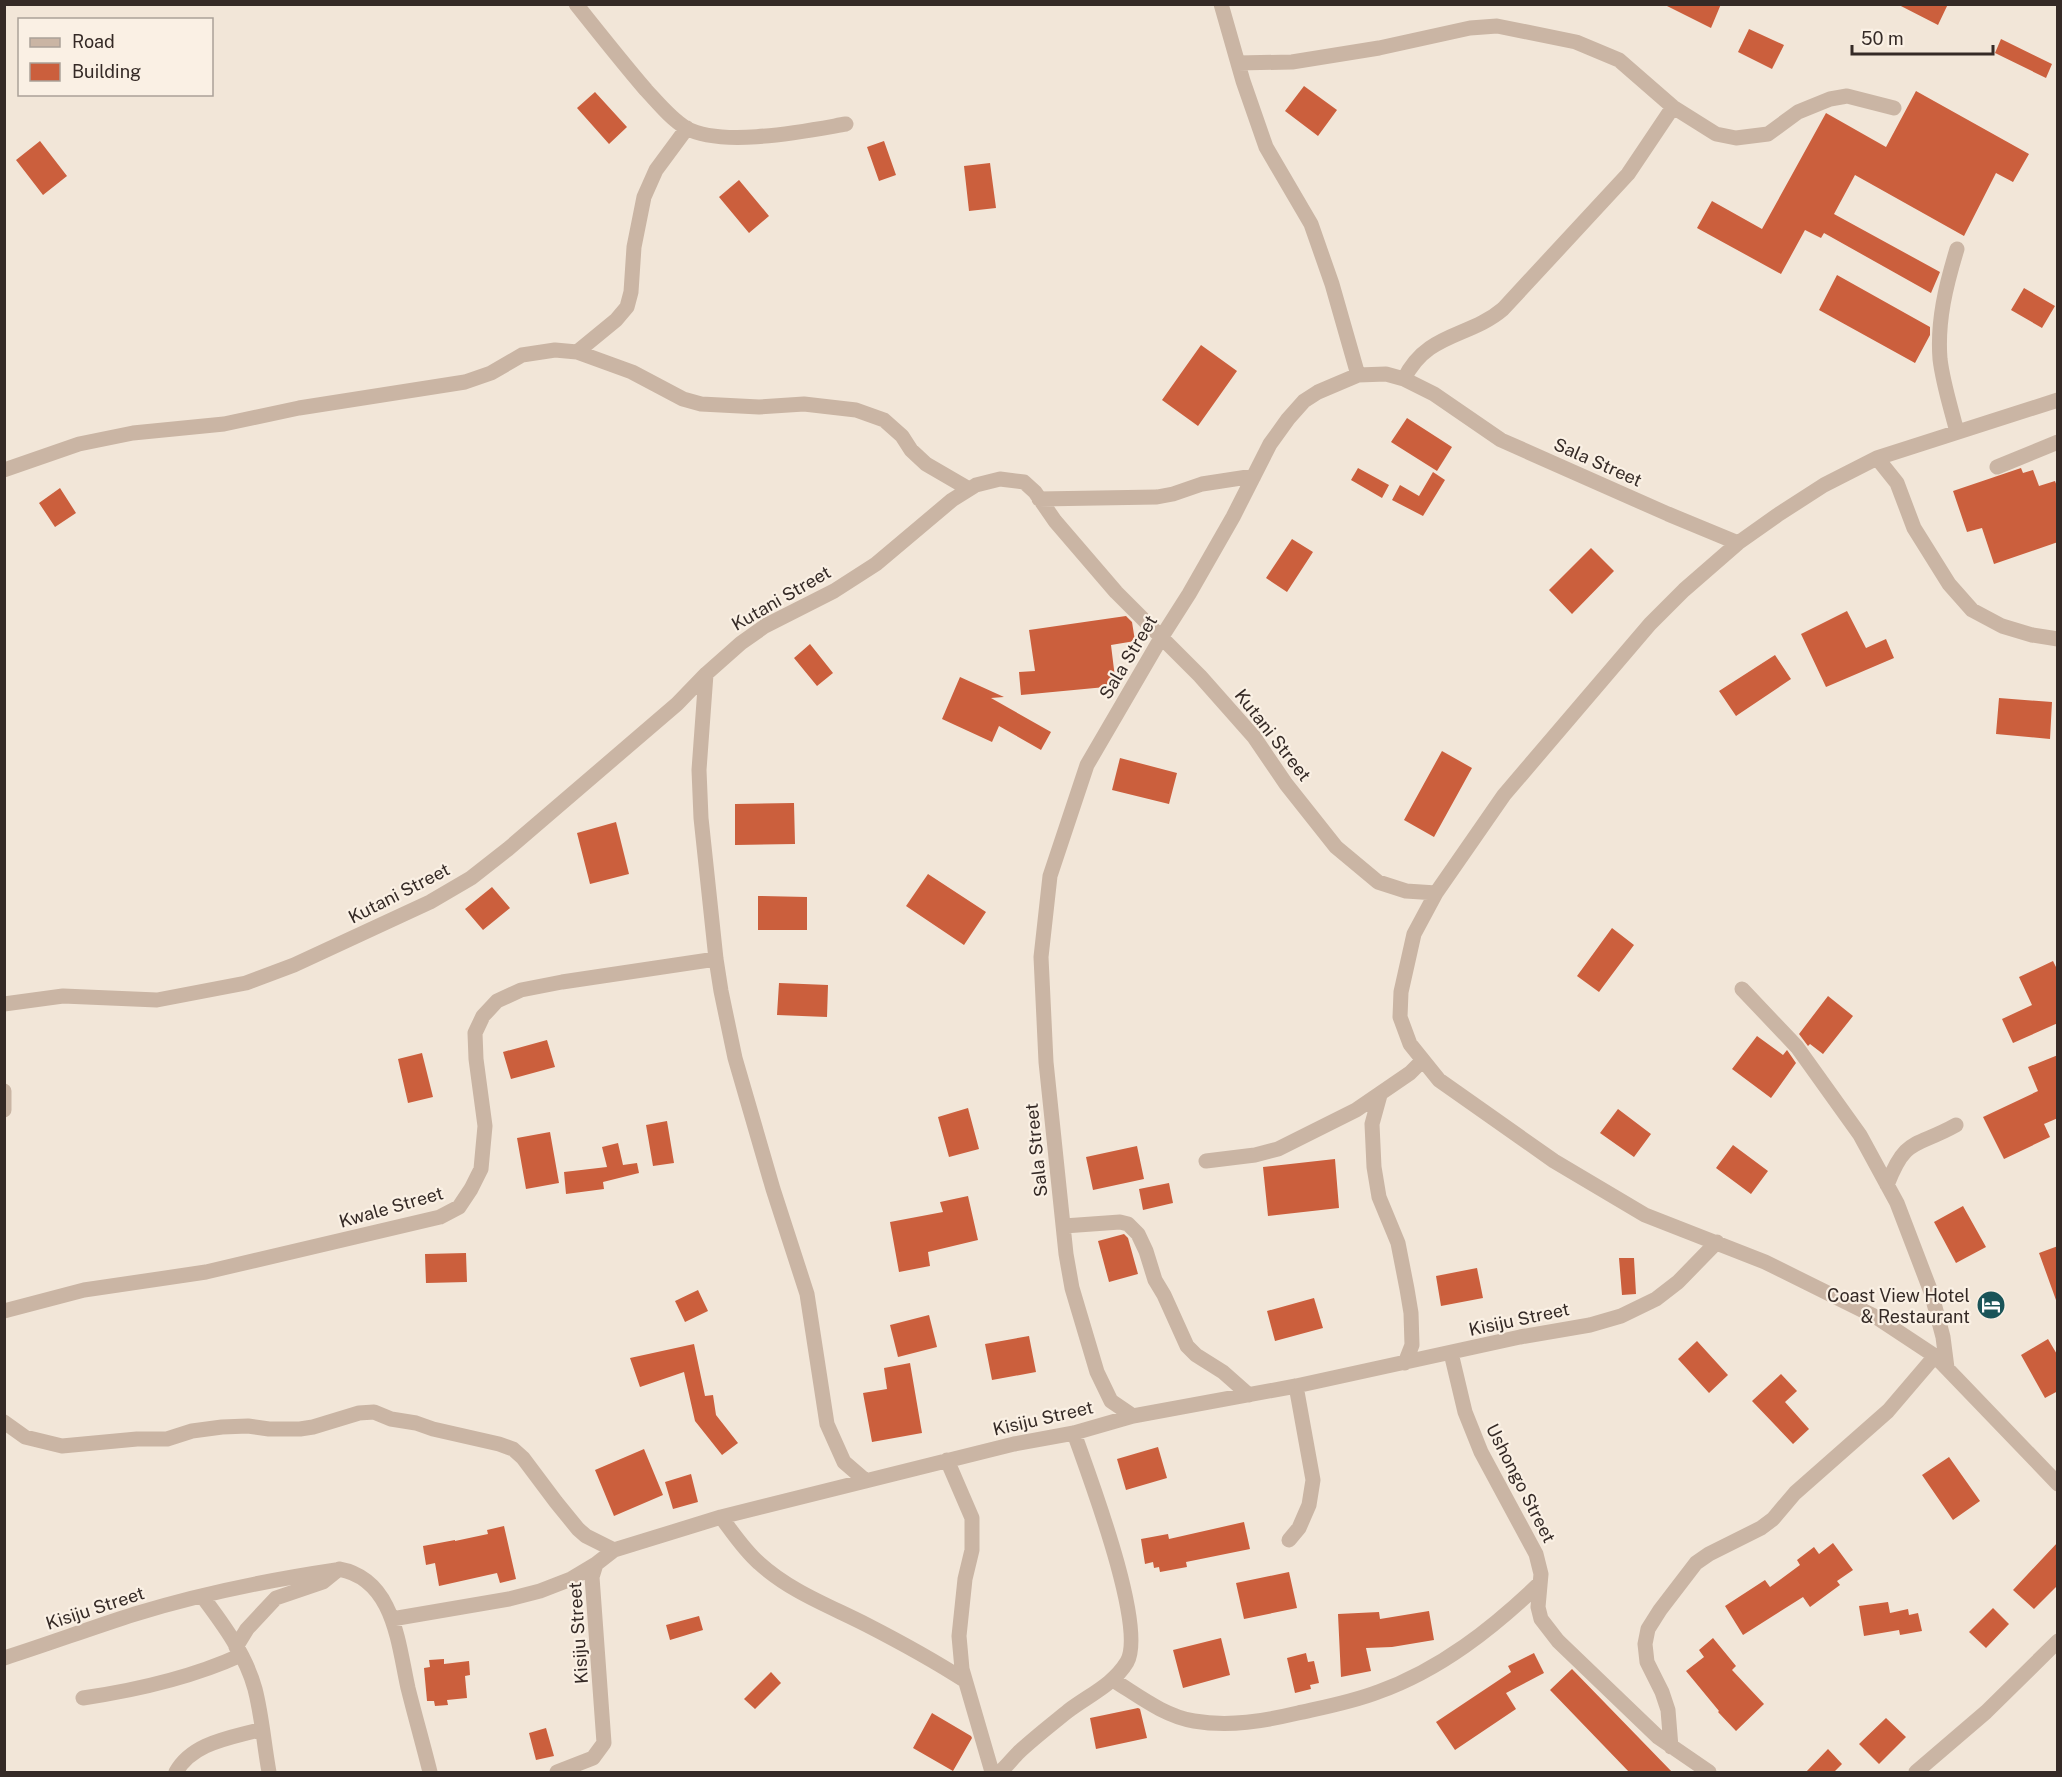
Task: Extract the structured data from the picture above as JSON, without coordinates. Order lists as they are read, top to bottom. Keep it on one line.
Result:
{"streets":{"street":["Sala Street","Kutani Street","Kwale Street","Kisiju Street","Ushongo Street"]},"crossings":[["Sala Street","Kutani Street"],["Sala Street","Kisiju Street"],["Kisiju Street","Ushongo Street"]],"places":{"hotel":["Coast View Hotel & Restaurant"]},"legend":["Road","Building"],"scale_bar":"50 m"}
